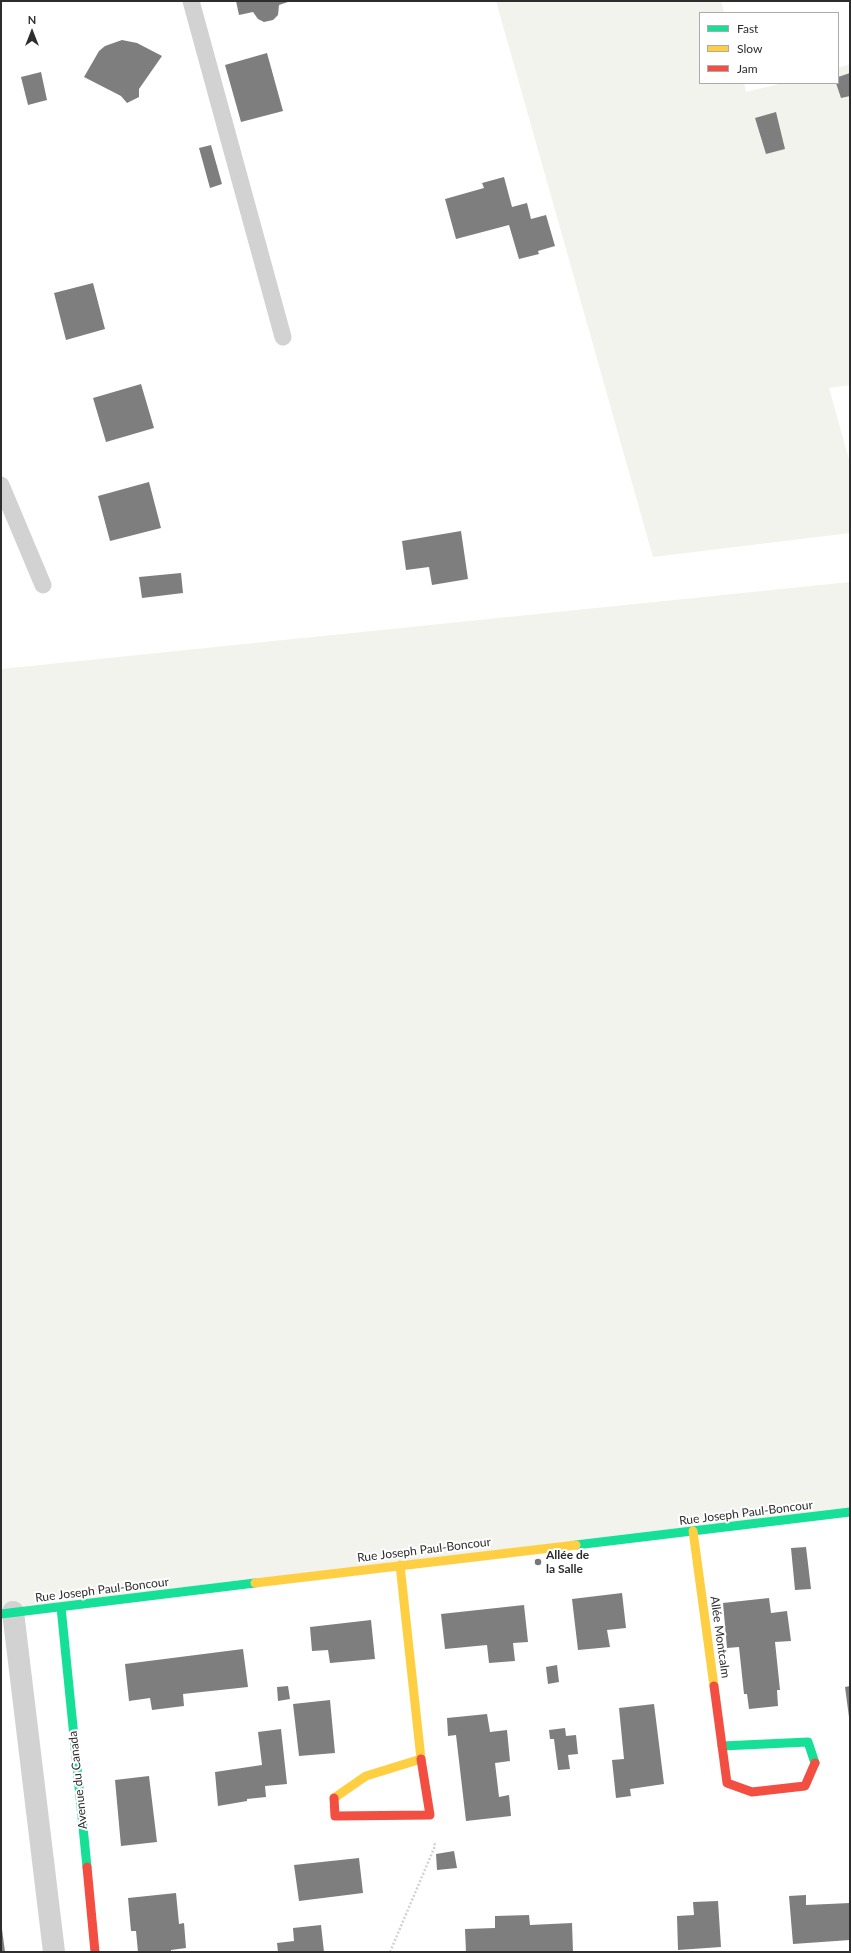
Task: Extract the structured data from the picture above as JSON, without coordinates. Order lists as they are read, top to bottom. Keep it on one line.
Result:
{"streets":{"street":["Rue Joseph Paul-Boncour","Allée Montcalm","Avenue du Canada"]},"crossings":[["Rue Joseph Paul-Boncour","Allée Montcalm"],["Rue Joseph Paul-Boncour","Avenue du Canada"]],"places":["Allée de la Salle"],"legend":["Fast","Slow","Jam"],"north":"top"}
